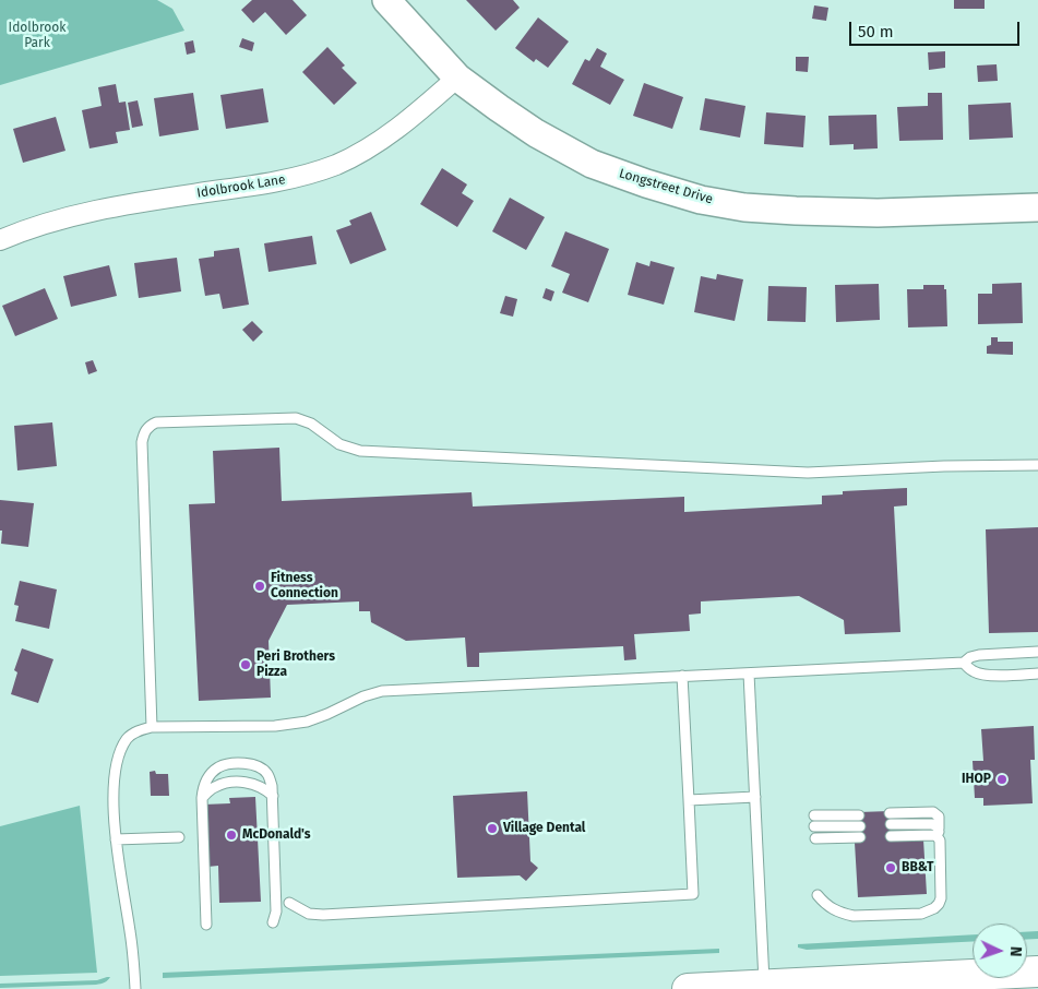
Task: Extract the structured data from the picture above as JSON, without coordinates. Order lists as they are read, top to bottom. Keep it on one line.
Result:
{"streets":{"street":["Idolbrook Lane","Longstreet Drive"]},"crossings":[["Idolbrook Lane","Longstreet Drive"]],"parks":["Idolbrook Park"],"places":["Fitness Connection","Peri Brothers Pizza","IHOP","Village Dental","McDonald's","BB&T"],"scale_bar":"50 m","north":"right"}
